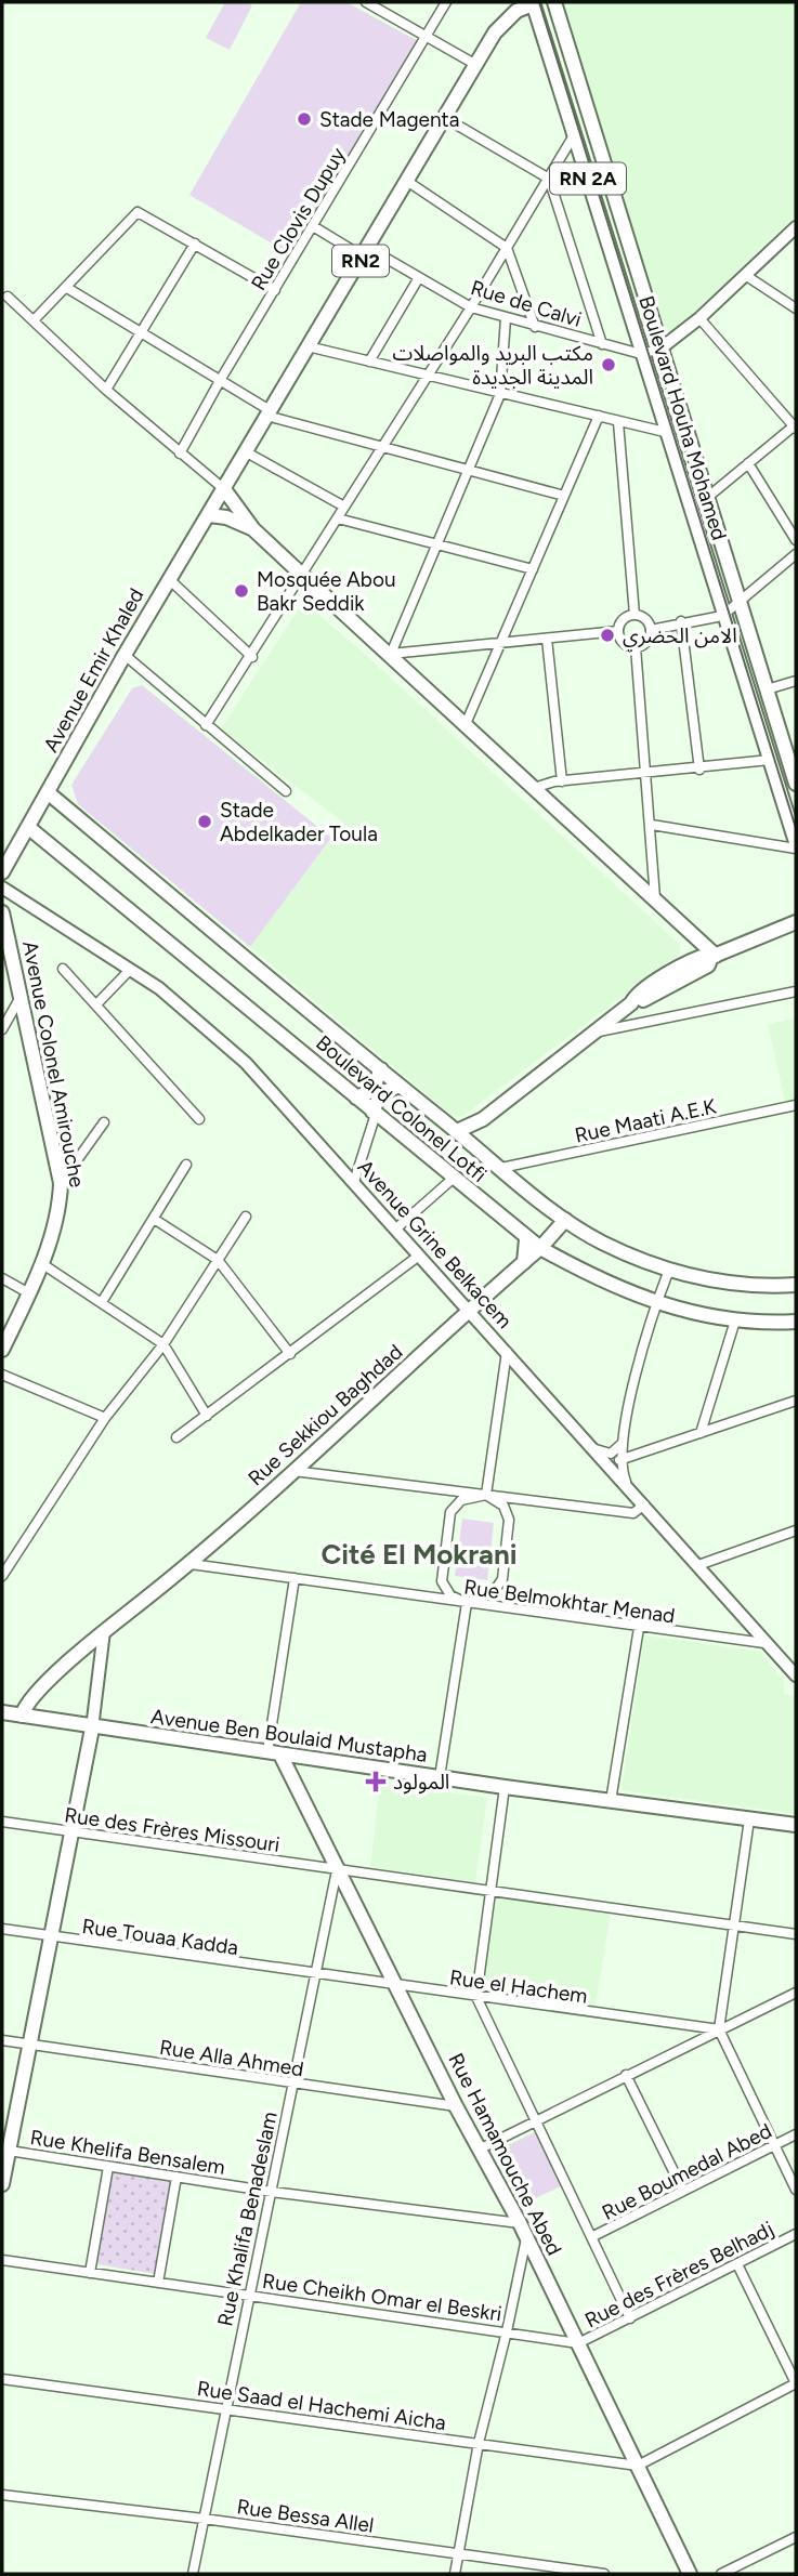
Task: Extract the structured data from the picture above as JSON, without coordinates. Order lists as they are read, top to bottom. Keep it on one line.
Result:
{"streets":{"main road":["RN 2A","RN2","Boulevard Houha Mohamed","Avenue Emir Khaled","Avenue Colonel Amirouche","Boulevard Colonel Lotfi","Rue Sekkiou Baghdad","Avenue Ben Boulaid Mustapha","Rue Hamamouche Abed"],"street":["Rue Clovis Dupuy","Rue de Calvi","Rue Maati A.E.K","Avenue Grine Belkacem","Rue Belmokhtar Menad","Rue des Frères Missouri","Rue Touaa Kadda","Rue el Hachem","Rue Alla Ahmed","Rue Khelifa Bensalem","Rue Boumedal Abed","Rue Khalifa Benadeslam","Rue des Frères Belhadj","Rue Cheikh Omar el Beskri","Rue Saad el Hachemi Aicha","Rue Bessa Allel"]},"crossings":[["Rue Clovis Dupuy","Rue de Calvi"],["RN2","Rue de Calvi"],["RN2","Boulevard Houha Mohamed"],["RN2","Avenue Emir Khaled"],["Rue de Calvi","Boulevard Houha Mohamed"],["Avenue Emir Khaled","Boulevard Colonel Lotfi"],["Boulevard Colonel Lotfi","Rue Maati A.E.K"],["Boulevard Colonel Lotfi","Rue Sekkiou Baghdad"],["Avenue Grine Belkacem","Rue Sekkiou Baghdad"],["Avenue Grine Belkacem","Rue Belmokhtar Menad"],["Rue Sekkiou Baghdad","Rue Belmokhtar Menad"],["Rue Sekkiou Baghdad","Avenue Ben Boulaid Mustapha"],["Avenue Ben Boulaid Mustapha","Rue Hamamouche Abed"],["Rue des Frères Missouri","Rue Hamamouche Abed"],["Rue des Frères Missouri","Rue Khalifa Benadeslam"],["Rue Touaa Kadda","Rue el Hachem"],["Rue Touaa Kadda","Rue Khalifa Benadeslam"],["Rue el Hachem","Rue Hamamouche Abed"],["Rue el Hachem","Rue Khalifa Benadeslam"],["Rue Alla Ahmed","Rue Hamamouche Abed"],["Rue Alla Ahmed","Rue Khalifa Benadeslam"],["Rue Khelifa Bensalem","Rue Hamamouche Abed"],["Rue Khelifa Bensalem","Rue Khalifa Benadeslam"],["Rue Hamamouche Abed","Rue Khalifa Benadeslam"],["Rue Hamamouche Abed","Rue des Frères Belhadj"],["Rue Hamamouche Abed","Rue Cheikh Omar el Beskri"],["Rue Hamamouche Abed","Rue Saad el Hachemi Aicha"],["Rue Khalifa Benadeslam","Rue Cheikh Omar el Beskri"],["Rue Khalifa Benadeslam","Rue Saad el Hachemi Aicha"],["Rue Khalifa Benadeslam","Rue Bessa Allel"],["Rue des Frères Belhadj","Rue Cheikh Omar el Beskri"]],"districts":["Cité El Mokrani"],"places":{"other":["Stade Magenta","مكتب البريد والمواصلات المدينة الجديدة","Mosquée Abou Bakr Seddik","الامن الحضري","Stade Abdelkader Toula"],"health":["المولود"]}}
